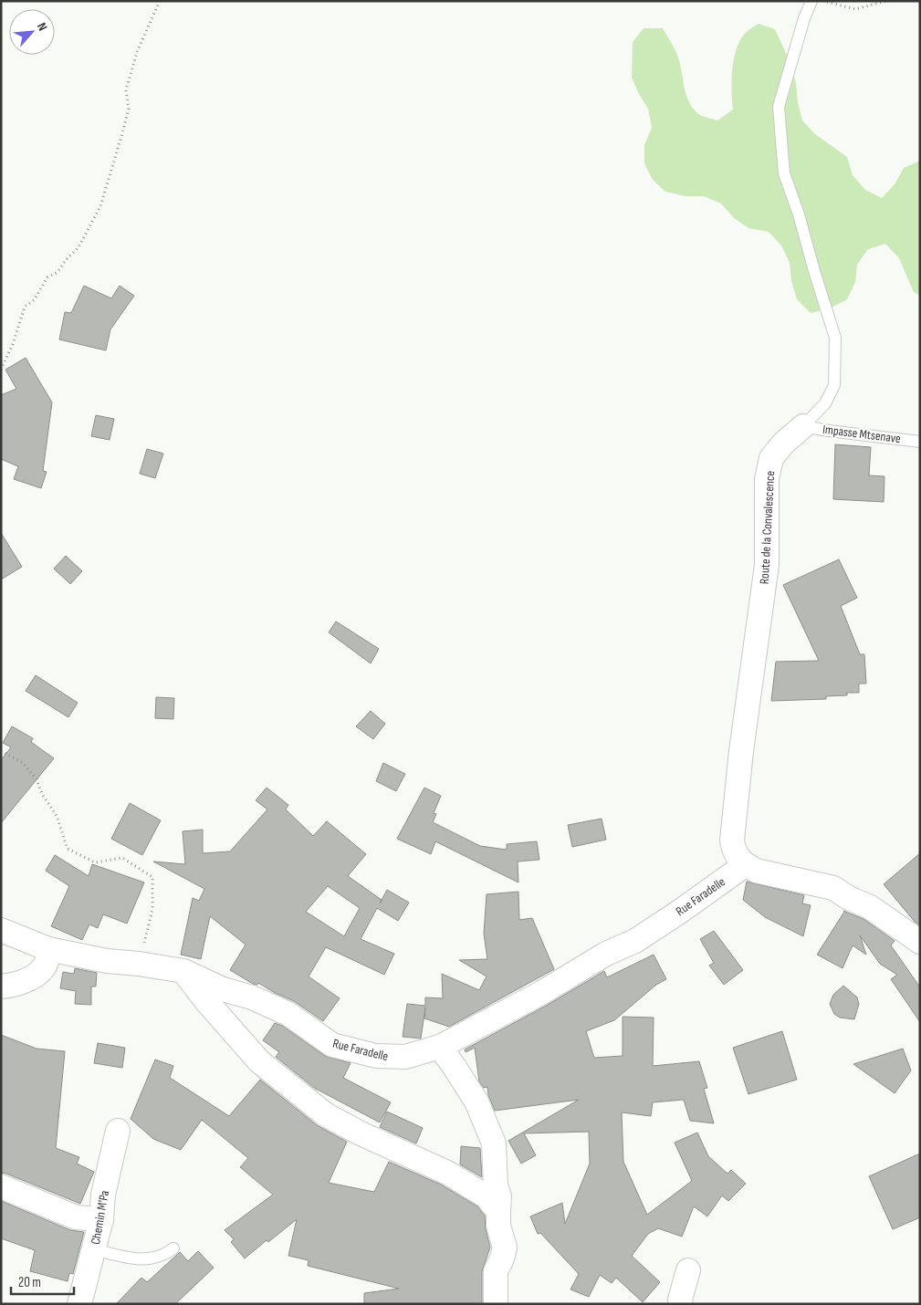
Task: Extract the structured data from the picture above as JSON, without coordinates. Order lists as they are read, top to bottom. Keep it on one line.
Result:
{"streets":{"street":["Route de la Convalescence","Rue Faradelle","Chemin M'Pa"],"lane":["Impasse Mtsenave"]},"crossings":[["Impasse Mtsenave","Route de la Convalescence"],["Route de la Convalescence","Rue Faradelle"]],"scale_bar":"20 m","north":"top right"}
